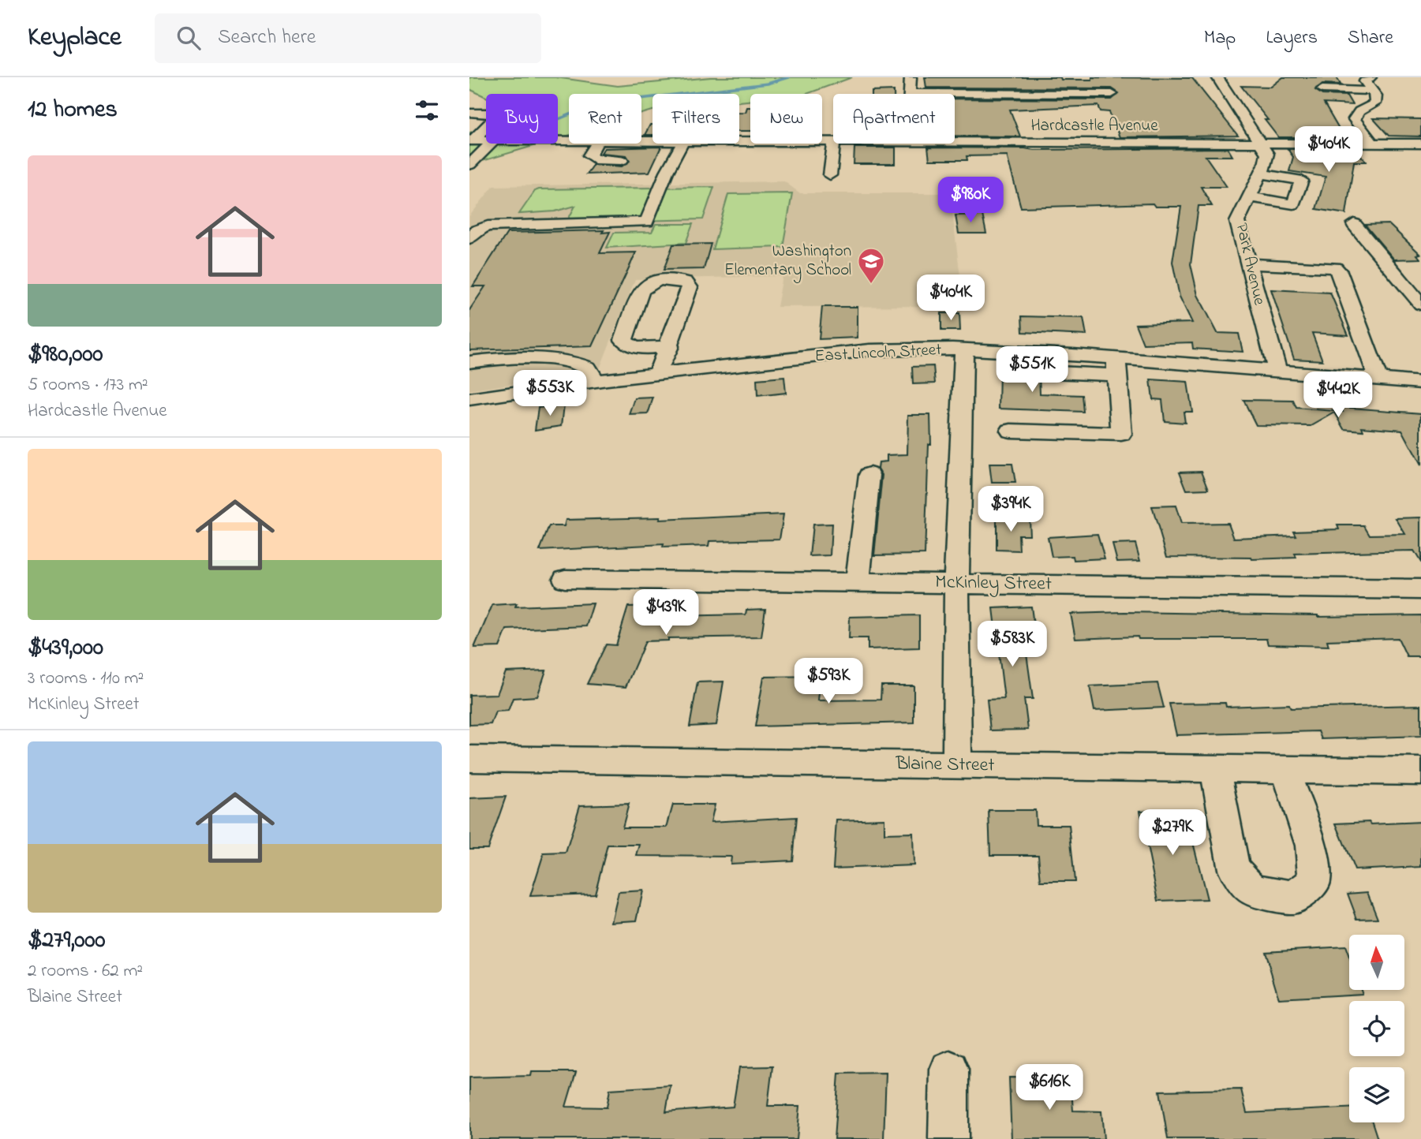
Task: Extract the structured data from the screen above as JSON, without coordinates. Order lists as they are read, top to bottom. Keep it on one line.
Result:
{"streets":{"street":["Hardcastle Avenue","Park Avenue","East Lincoln Street","McKinley Street","Blaine Street"]},"crossings":[["Hardcastle Avenue","Park Avenue"]],"places":{"school or university":["Washington Elementary School"]},"north":"top","page":{"header":"Keyplace","search":"Search here","nav":["Map","Layers","Share"],"heading":"12 homes","chip":["Buy","Rent","Filters","New","Apartment"],"price":["$404K","$980K","$404K","$551K","$553K","$442K","$394K","$439K","$583K","$593K","$279K","$616K"],"list":[{"name":"$980,000","note":"5 rooms · 173 m² · Hardcastle Avenue"},{"name":"$439,000","note":"3 rooms · 110 m² · McKinley Street"},{"name":"$279,000","note":"2 rooms · 62 m² · Blaine Street"}]}}
